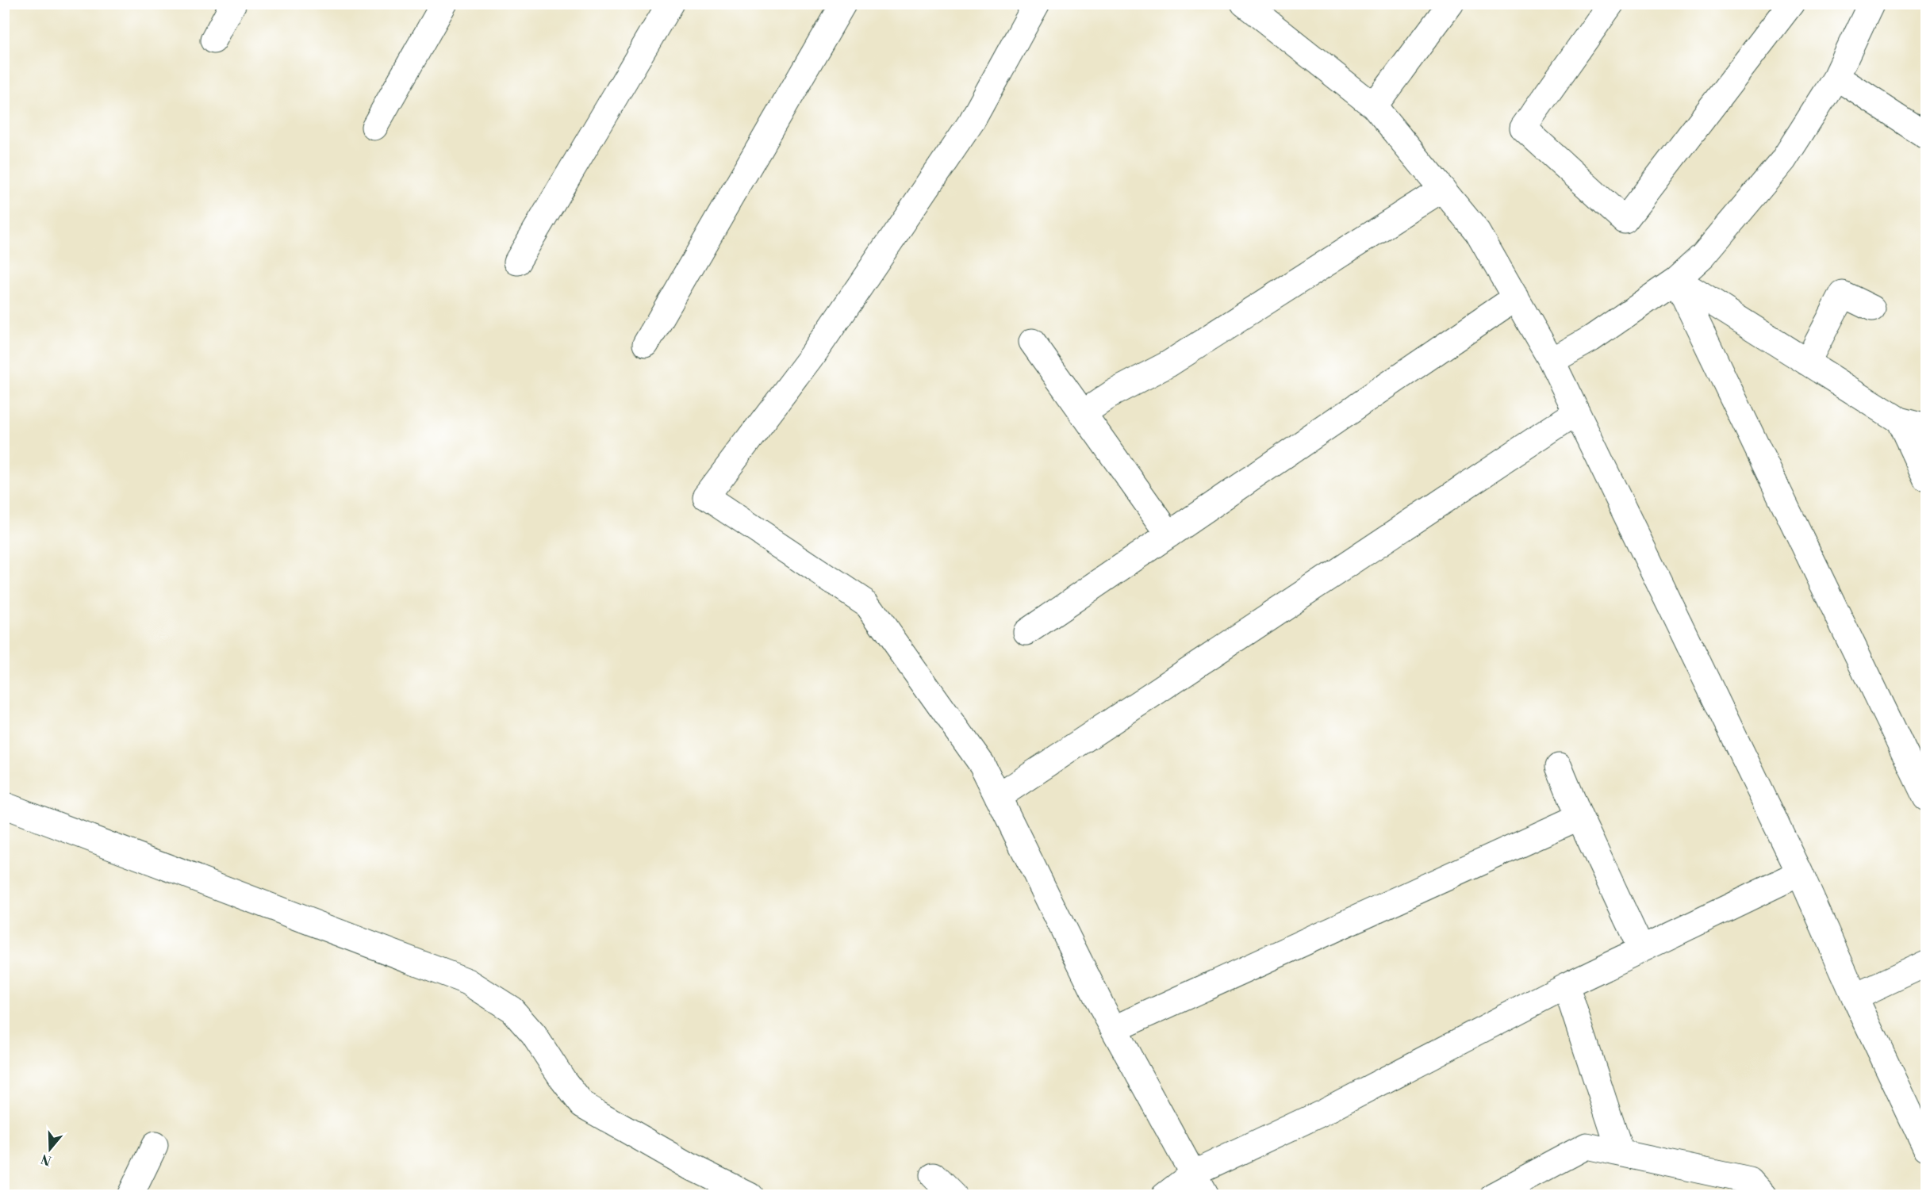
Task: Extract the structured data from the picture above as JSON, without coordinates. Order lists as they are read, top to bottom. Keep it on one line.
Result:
{"north":"bottom"}
